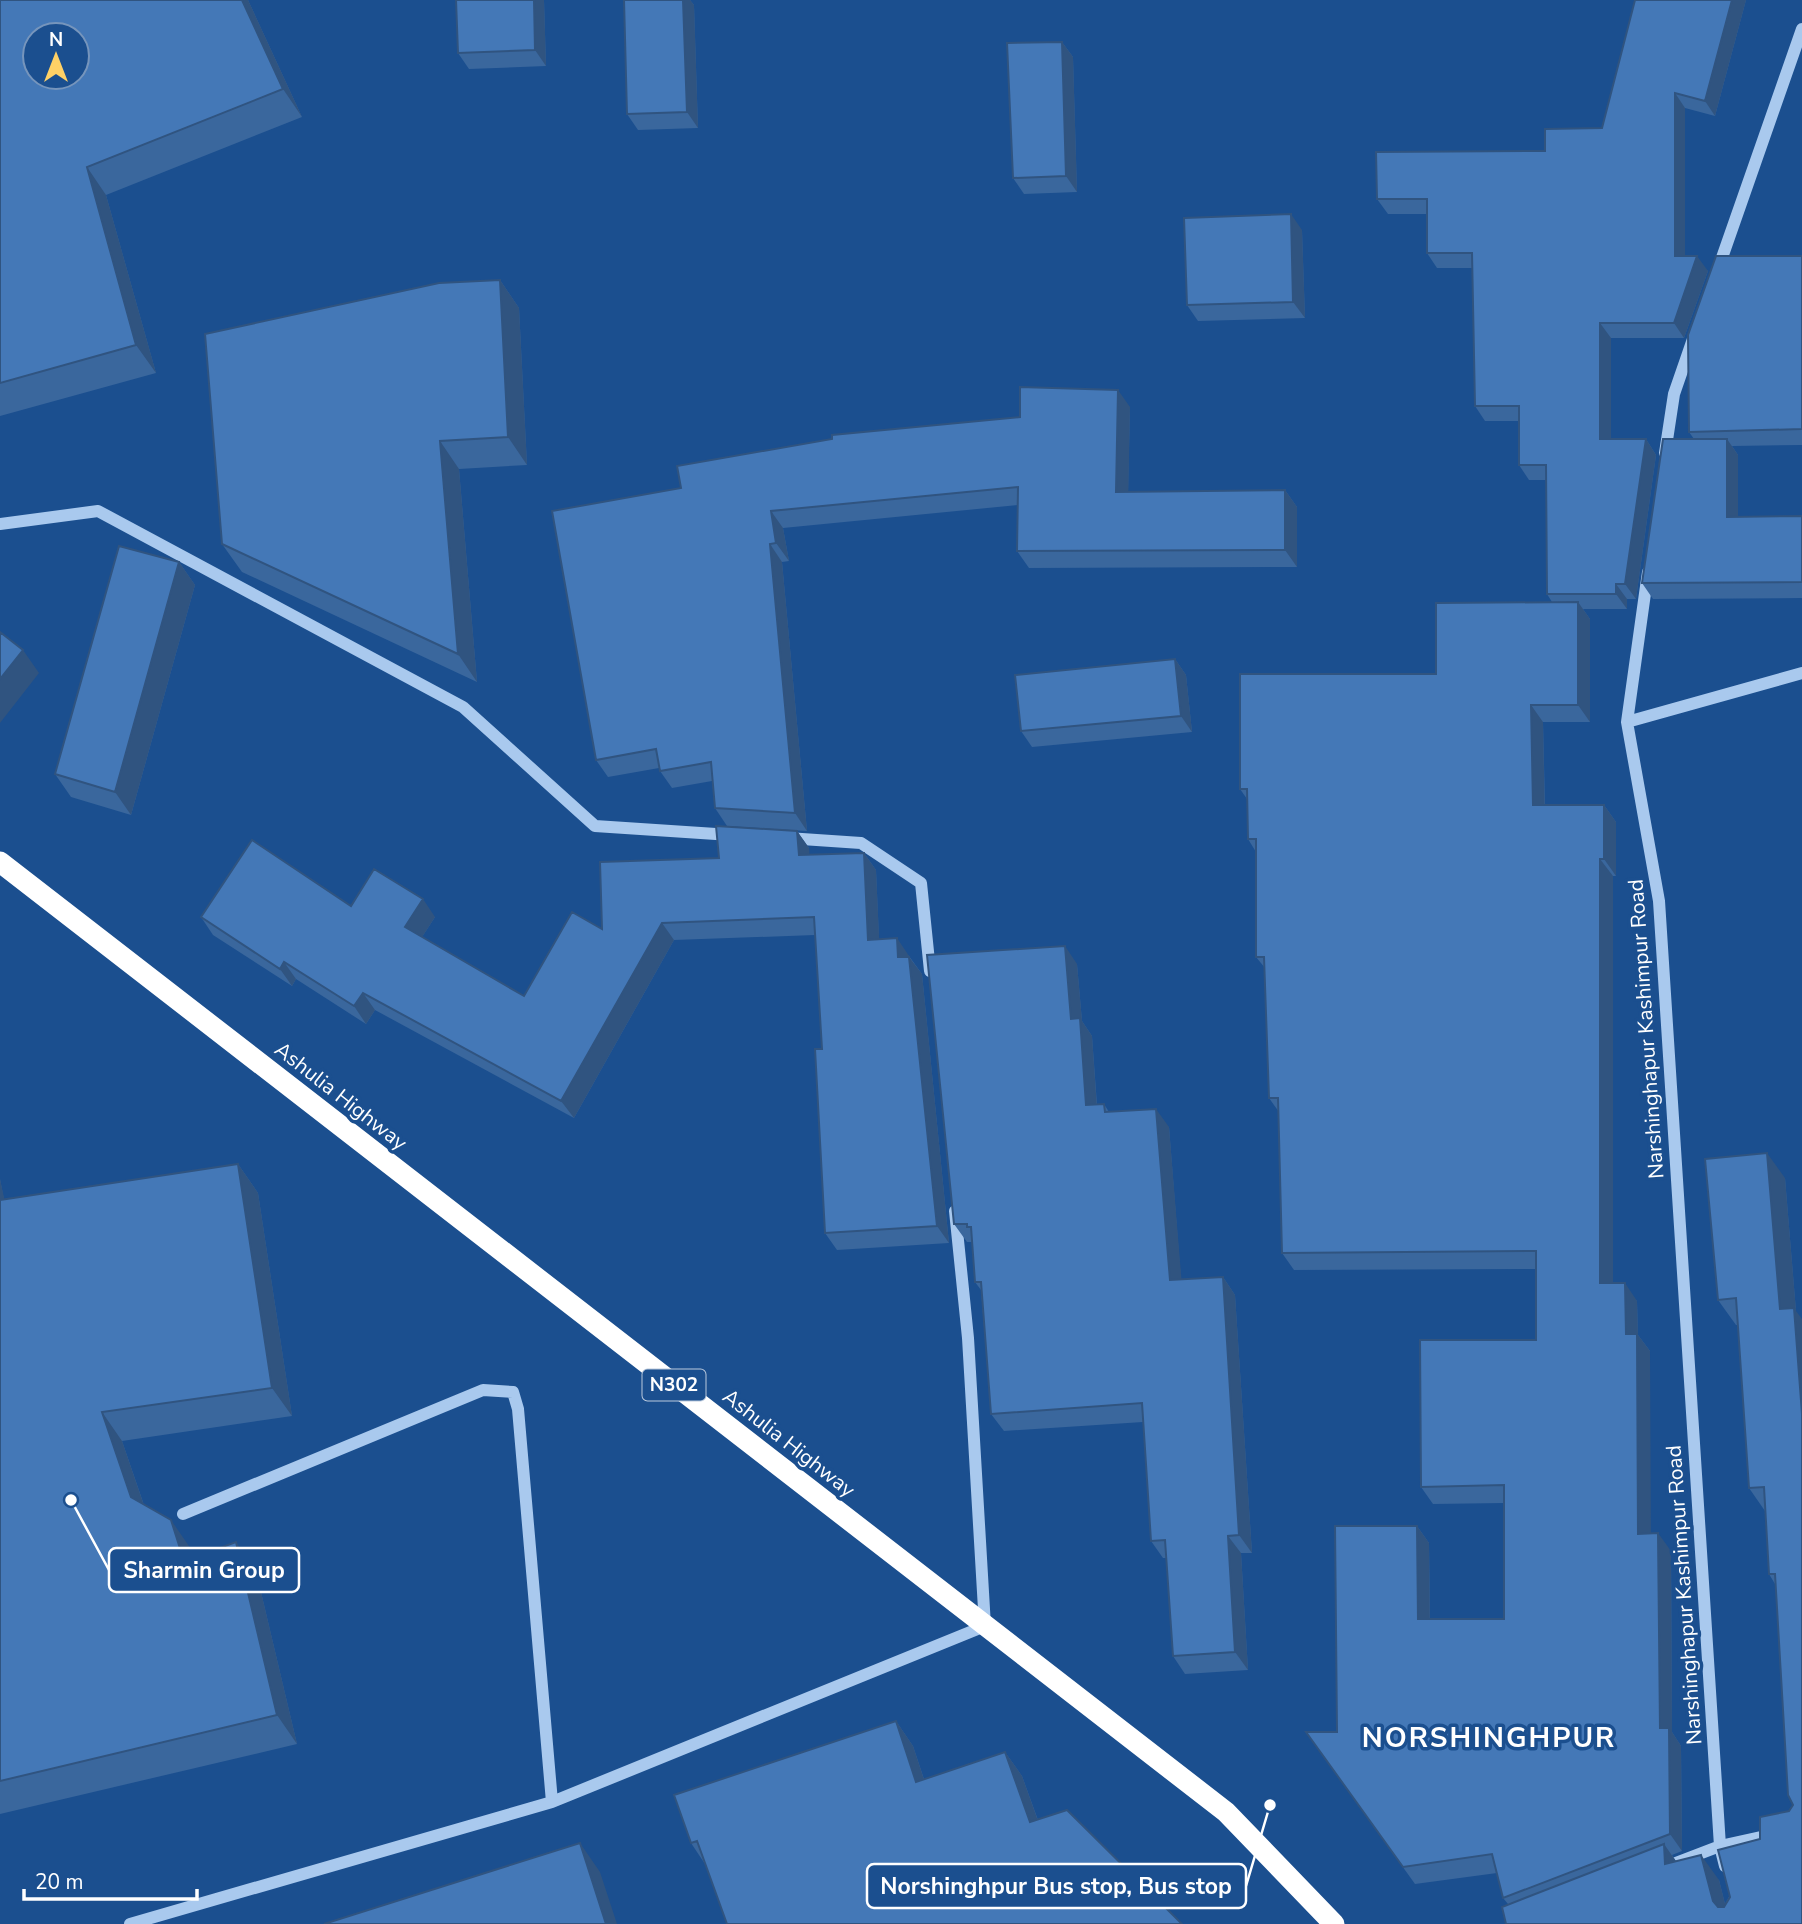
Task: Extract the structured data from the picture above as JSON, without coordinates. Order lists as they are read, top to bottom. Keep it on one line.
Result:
{"streets":{"highway":["Ashulia Highway","N302"],"street":["Narshinghapur Kashimpur Road"]},"districts":["NORSHINGHPUR"],"places":["Sharmin Group","Norshinghpur Bus stop, Bus stop"],"scale_bar":"20 m","north":"top"}
